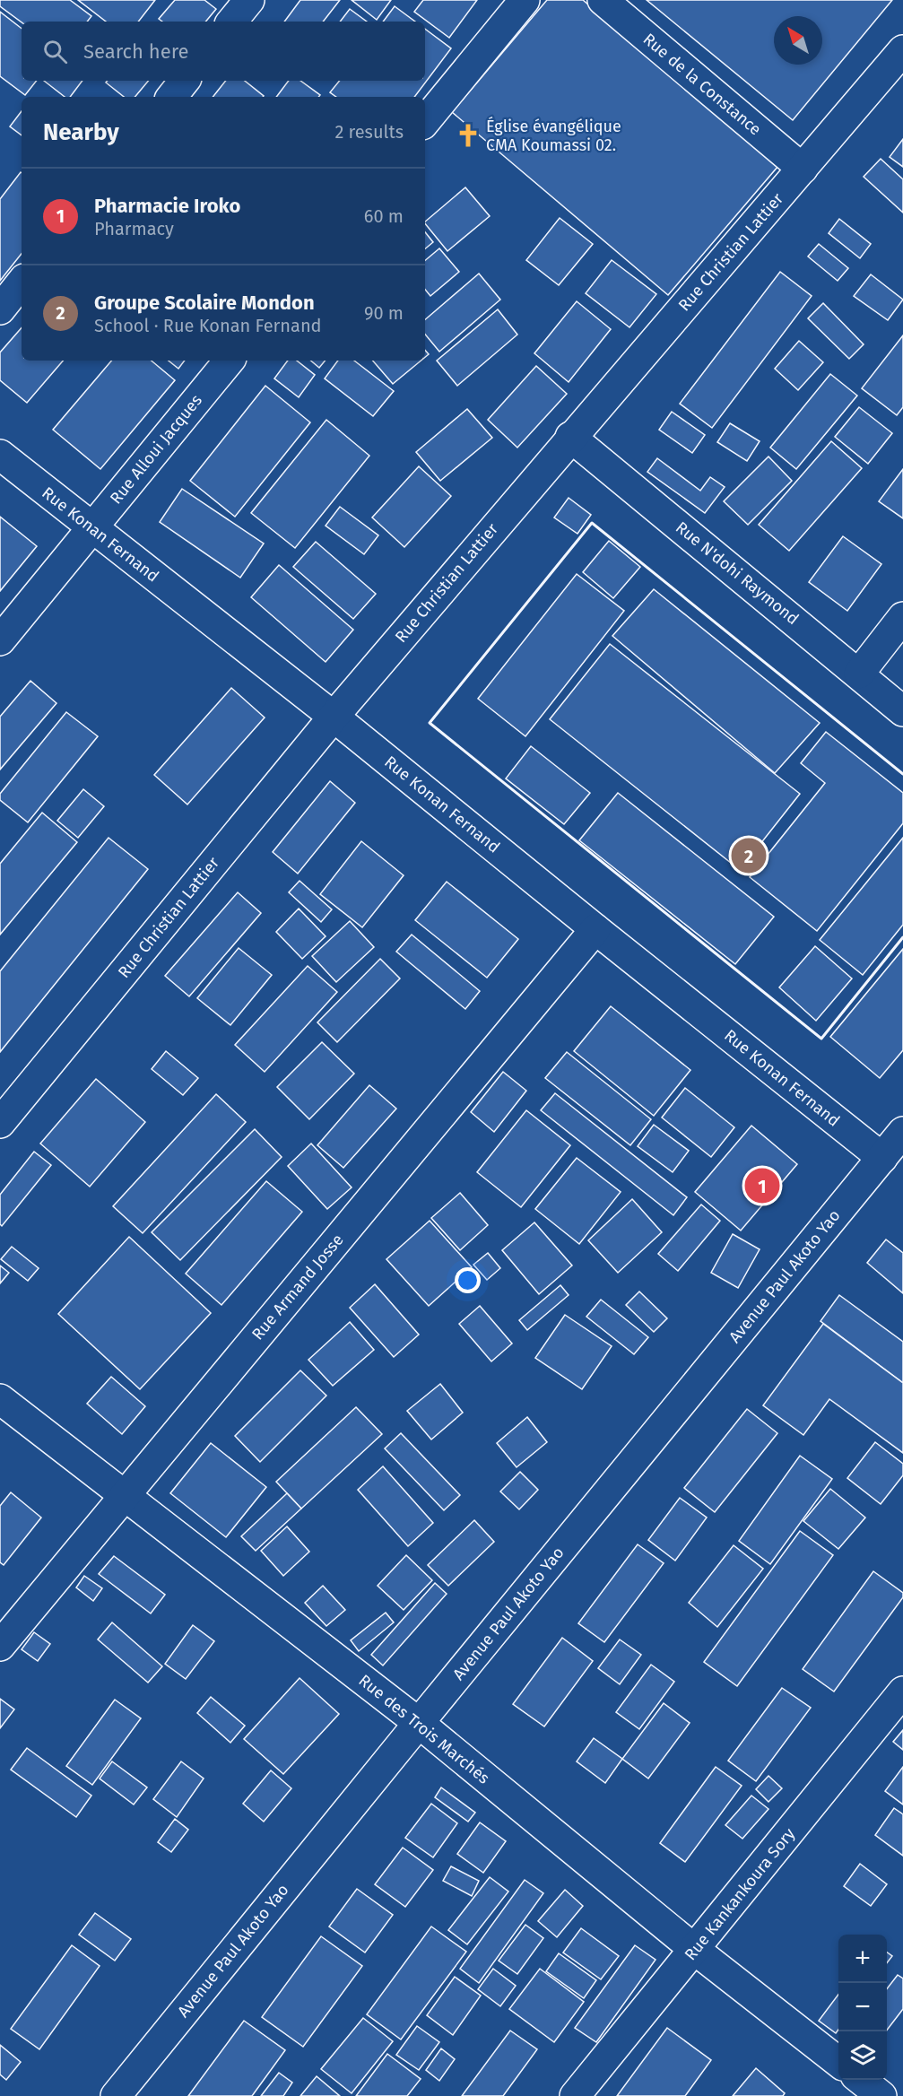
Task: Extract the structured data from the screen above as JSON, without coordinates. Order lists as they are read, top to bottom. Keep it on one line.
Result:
{"streets":{"street":["Rue de la Constance","Rue Christian Lattier","Rue Alloui Jacques","Rue Konan Fernand","Rue N'dohi Raymond","Avenue Paul Akoto Yao","Rue Armand Josse","Rue des Trois Marchés","Rue Kankankoura Sory"]},"crossings":[["Rue de la Constance","Rue Christian Lattier"],["Rue Christian Lattier","Rue Konan Fernand"],["Rue Christian Lattier","Rue N'dohi Raymond"],["Rue Alloui Jacques","Rue Konan Fernand"],["Rue Konan Fernand","Avenue Paul Akoto Yao"],["Rue Konan Fernand","Rue Armand Josse"],["Avenue Paul Akoto Yao","Rue des Trois Marchés"],["Rue Armand Josse","Rue des Trois Marchés"],["Rue des Trois Marchés","Rue Kankankoura Sory"]],"places":{"church":["Église évangélique CMA Koumassi 02."]},"north":"top left","page":{"search":"Search here","heading":["Nearby","2 results"],"list":[{"mark":"1","name":"Pharmacie Iroko","note":"Pharmacy","value":"60 m"},{"mark":"2","name":"Groupe Scolaire Mondon","note":"School · Rue Konan Fernand","value":"90 m"}],"pins":["2","1"],"map_buttons":["+","−"]}}
